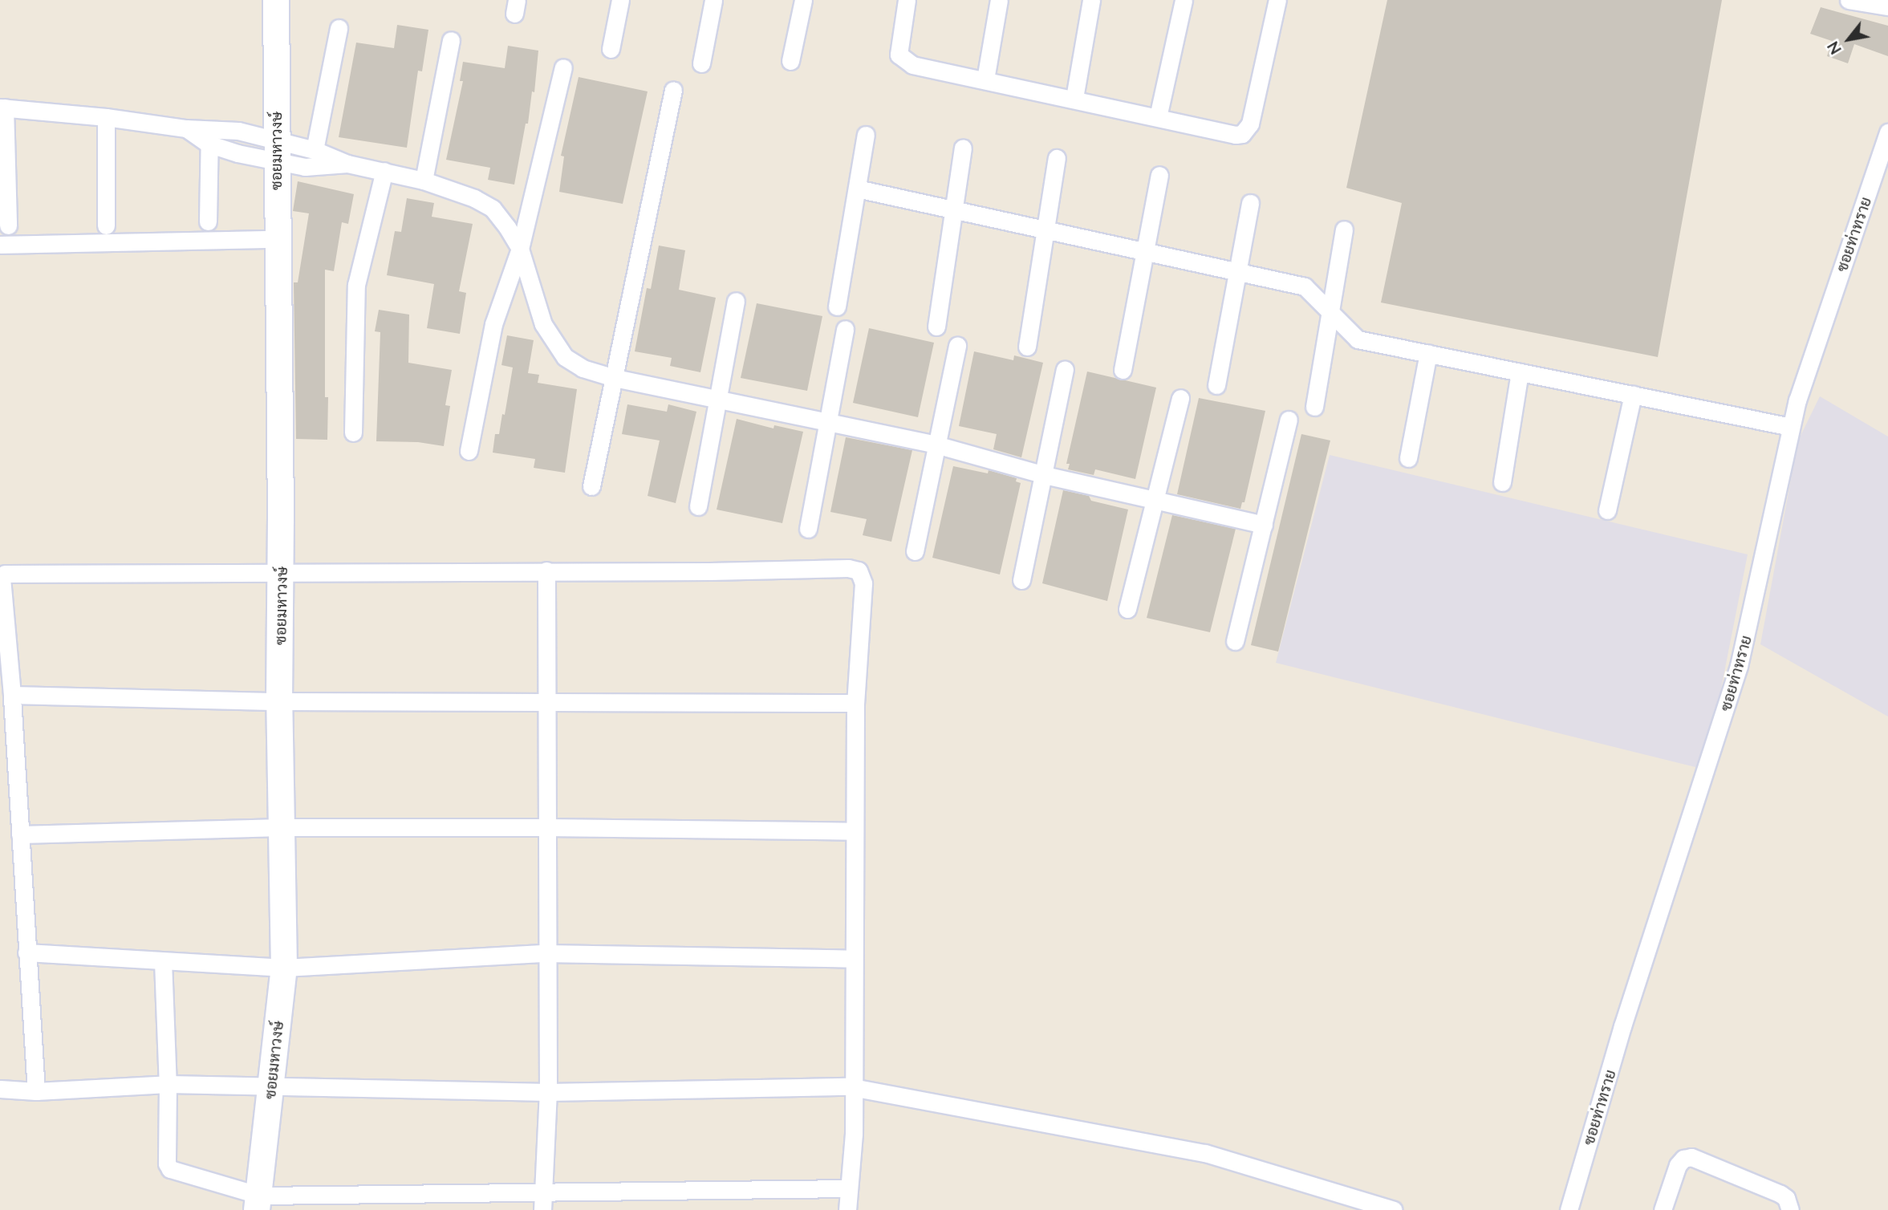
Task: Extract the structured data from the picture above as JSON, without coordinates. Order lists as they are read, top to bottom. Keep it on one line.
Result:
{"streets":{"street":["ซอยมหาวงษ์","ซอยท่าทราย"]},"north":"bottom left"}
